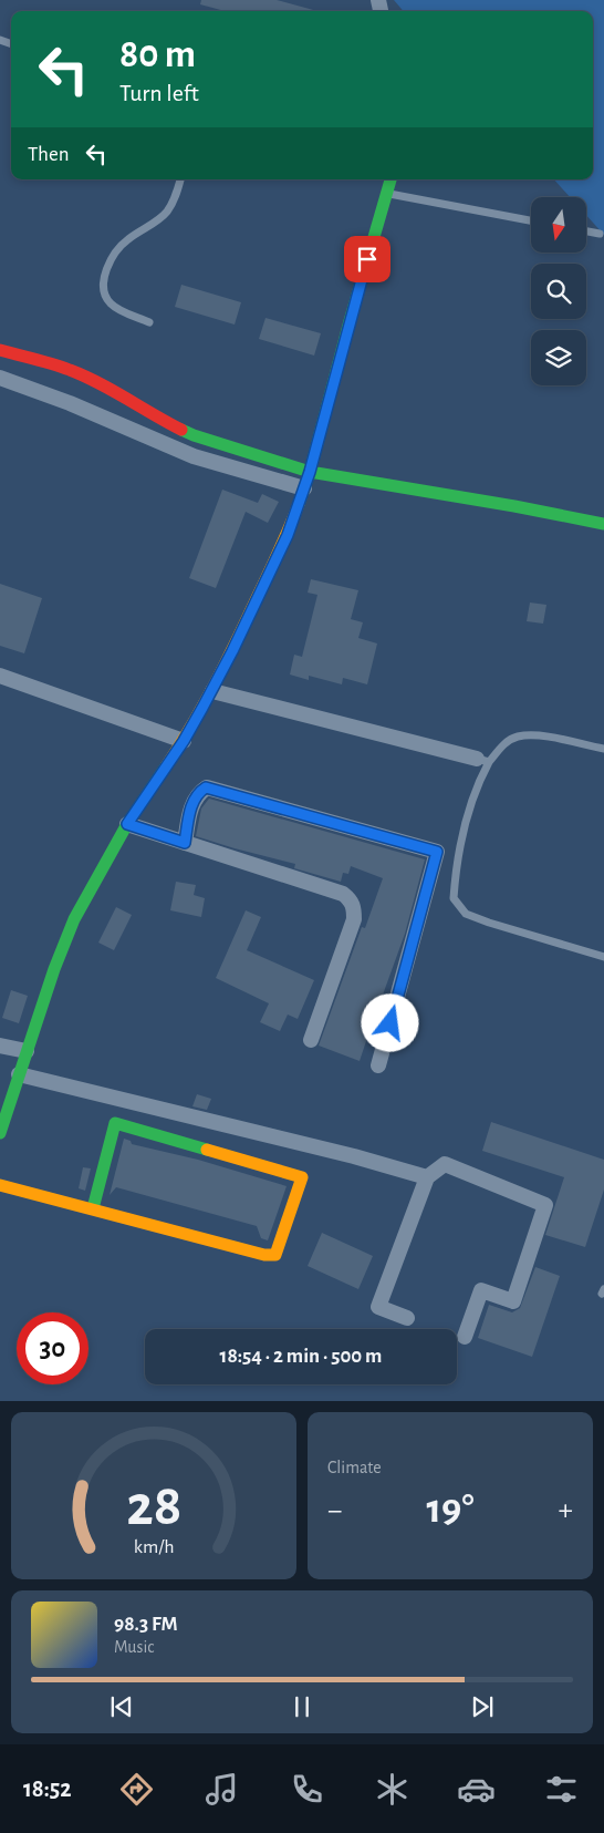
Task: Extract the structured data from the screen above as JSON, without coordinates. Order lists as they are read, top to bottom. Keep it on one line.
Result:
{"north":"bottom","page":{"turn":["80 m","Turn left"],"then":"Then","limit":"30","trip":"18:54 · 2 min · 500 m","tile":"Climate","heat":["−","19°","+"],"song":["98.3 FM","Music"],"tabs":"18:52","gauge":["28","km/h"]}}
